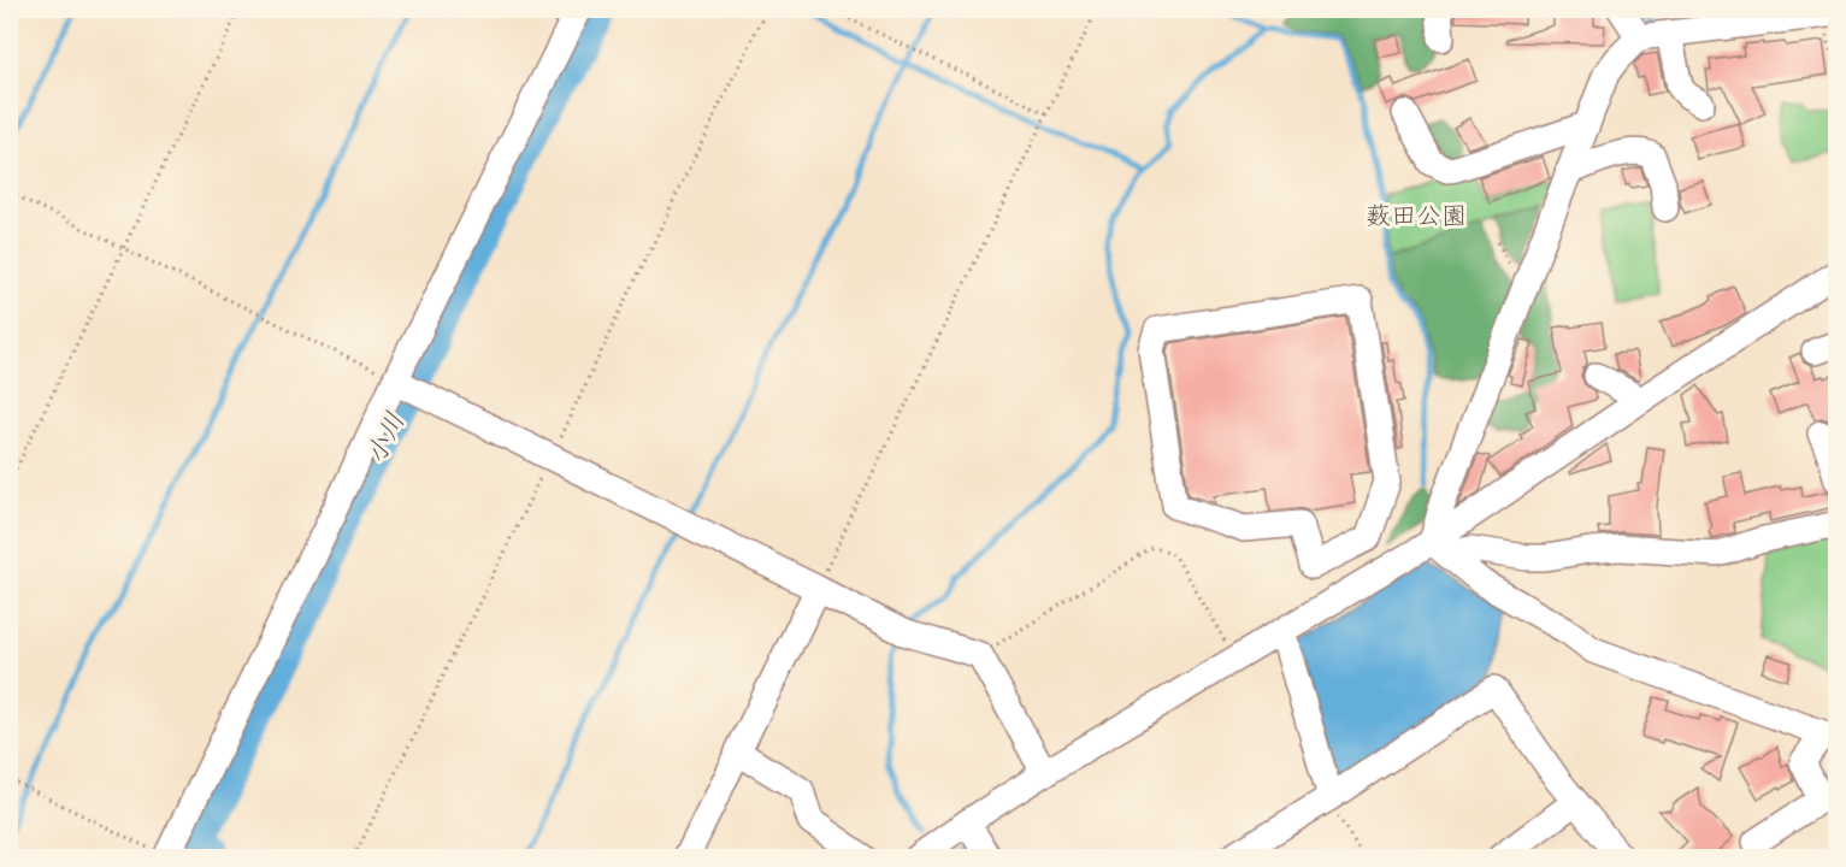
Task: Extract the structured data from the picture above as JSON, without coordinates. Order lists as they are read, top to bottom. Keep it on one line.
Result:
{"water":["小川"],"parks":["薮田公園"]}
